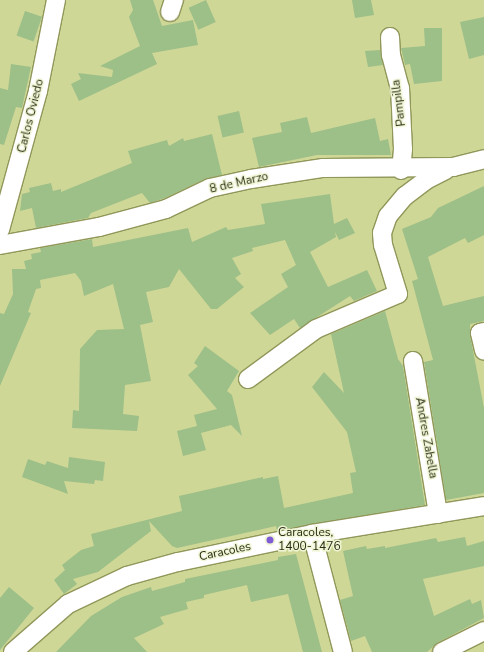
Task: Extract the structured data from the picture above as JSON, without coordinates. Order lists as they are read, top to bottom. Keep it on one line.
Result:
{"streets":{"street":["Pampilla","Carlos Oviedo","8 de Marzo","Andres Zabella","Caracoles"]},"crossings":[["Pampilla","8 de Marzo"],["Andres Zabella","Caracoles"]],"places":["Caracoles, 1400-1476"]}
